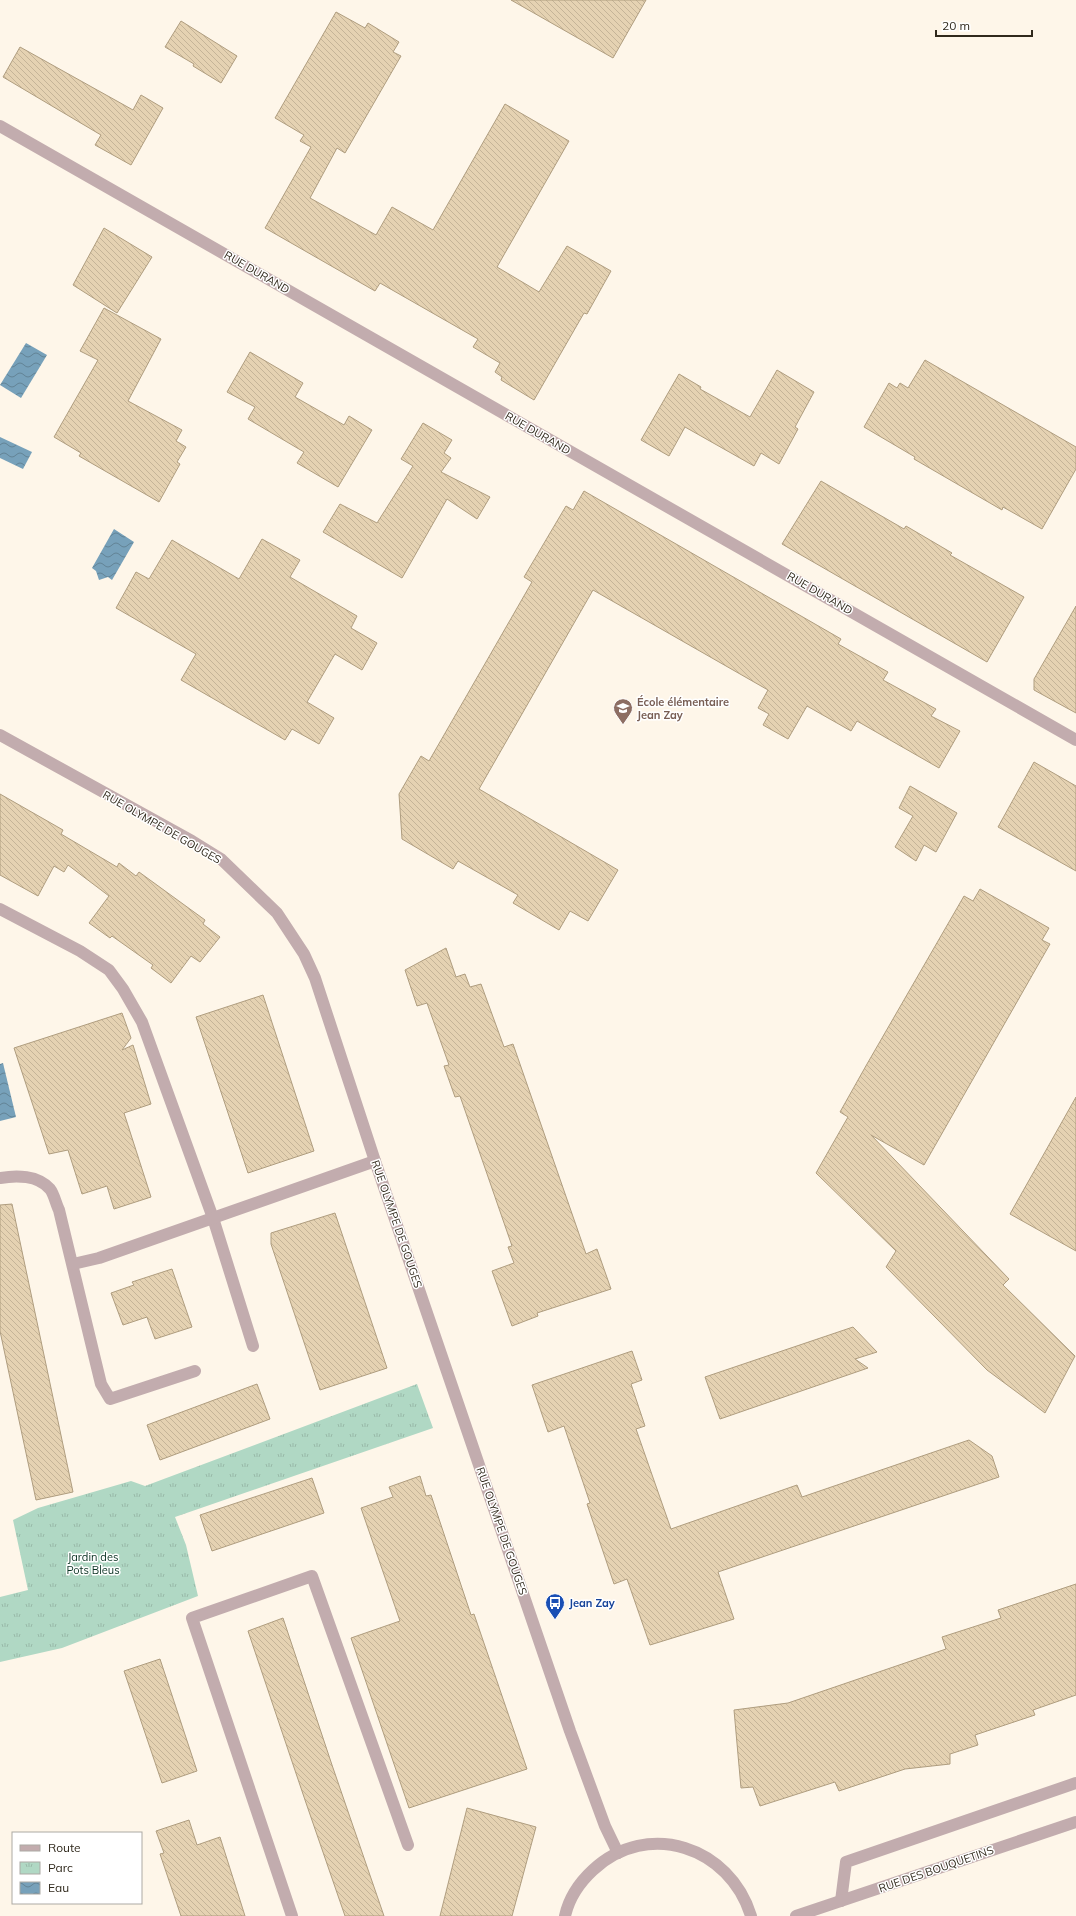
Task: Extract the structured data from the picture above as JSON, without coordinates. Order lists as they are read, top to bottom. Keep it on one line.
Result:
{"streets":{"street":["RUE DURAND","RUE OLYMPE DE GOUGES","RUE DES BOUQUETINS"]},"parks":["Jardin des Pots Bleus"],"places":{"school or university":["École élémentaire Jean Zay"],"bus stop":["Jean Zay"]},"legend":["Route","Parc","Eau"],"scale_bar":"20 m"}
